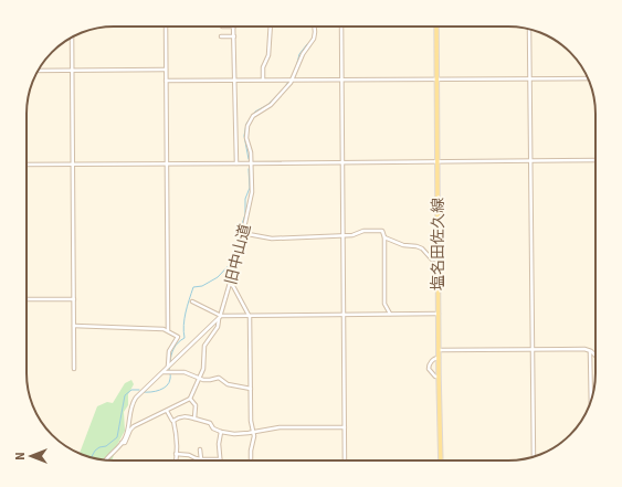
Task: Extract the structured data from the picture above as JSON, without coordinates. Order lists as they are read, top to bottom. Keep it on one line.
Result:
{"streets":{"main road":["塩名田佐久線"],"street":["旧中山道"]},"north":"left"}
